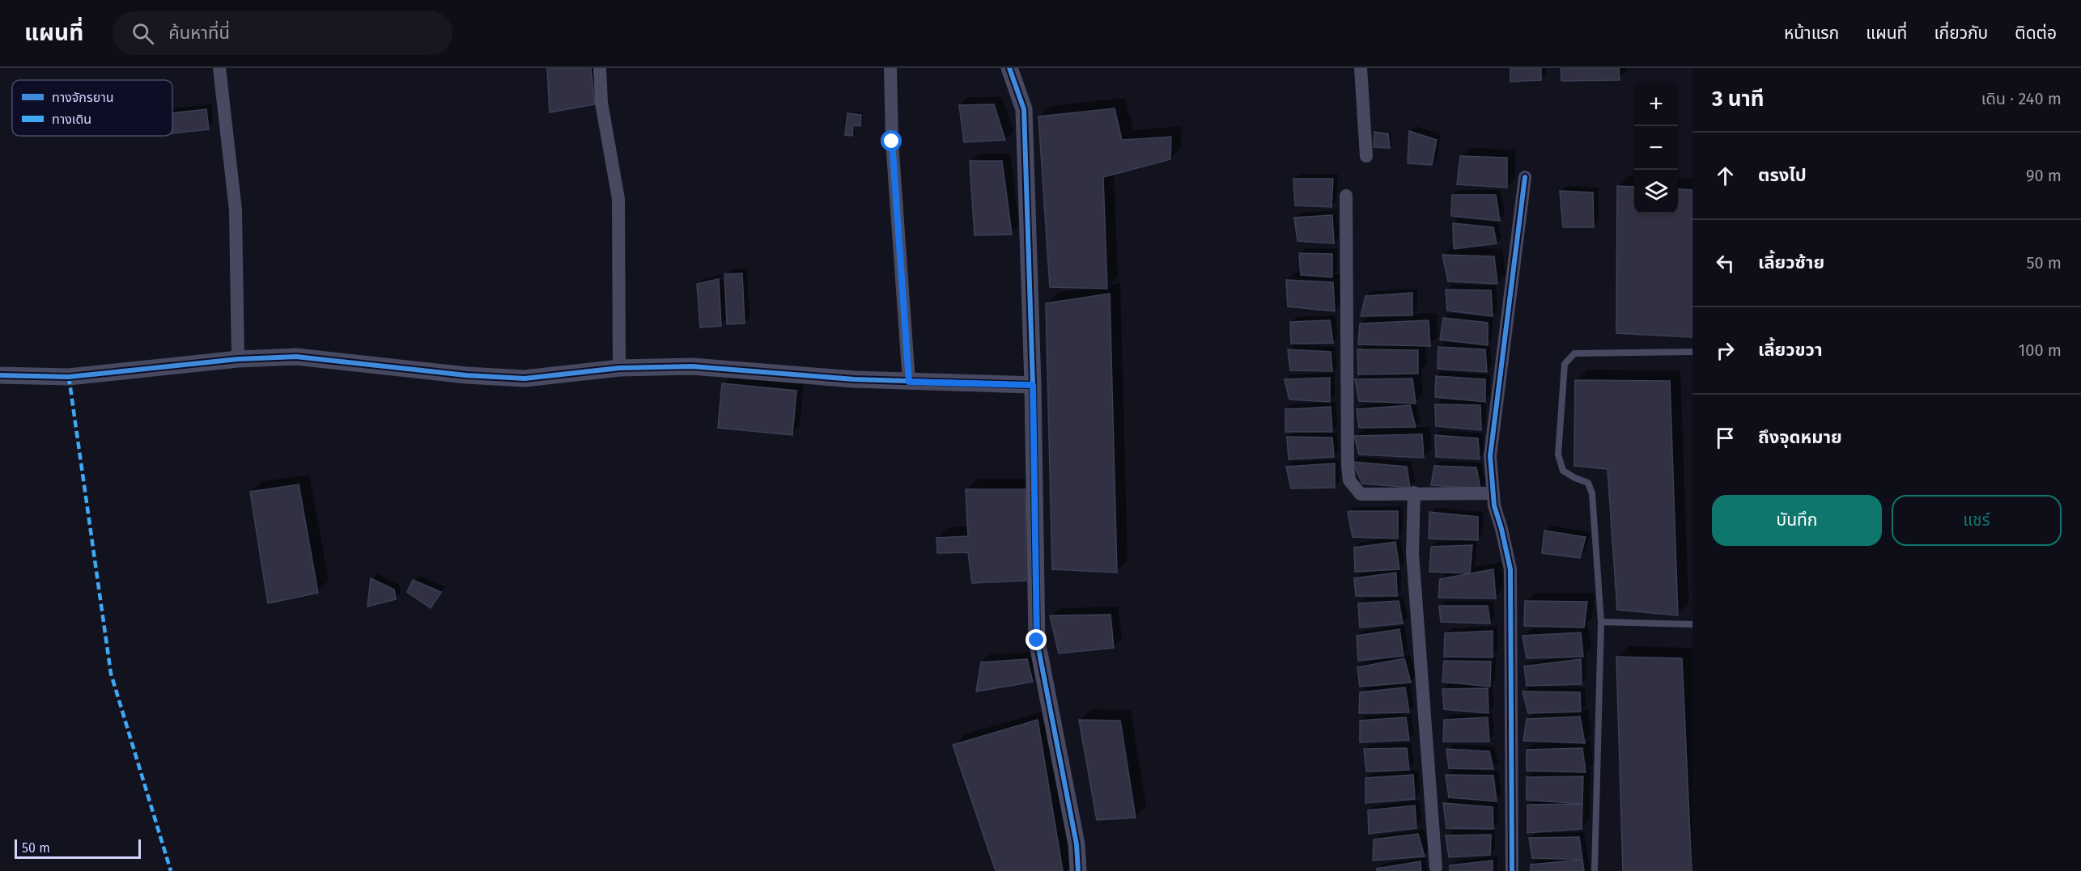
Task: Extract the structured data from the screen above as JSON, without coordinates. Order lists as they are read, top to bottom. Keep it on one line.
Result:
{"legend":["ทางจักรยาน","ทางเดิน"],"scale_bar":"50 m","page":{"header":"แผนที่","search":"ค้นหาที่นี่","nav":["หน้าแรก","แผนที่","เกี่ยวกับ","ติดต่อ"],"heading":["3 นาที","เดิน · 240 m"],"map_buttons":["+","−"],"list":[["ตรงไป","90 m"],["เลี้ยวซ้าย","50 m"],["เลี้ยวขวา","100 m"],"ถึงจุดหมาย"],"buttons":["บันทึก","แชร์"],"scale":"50 m"}}
